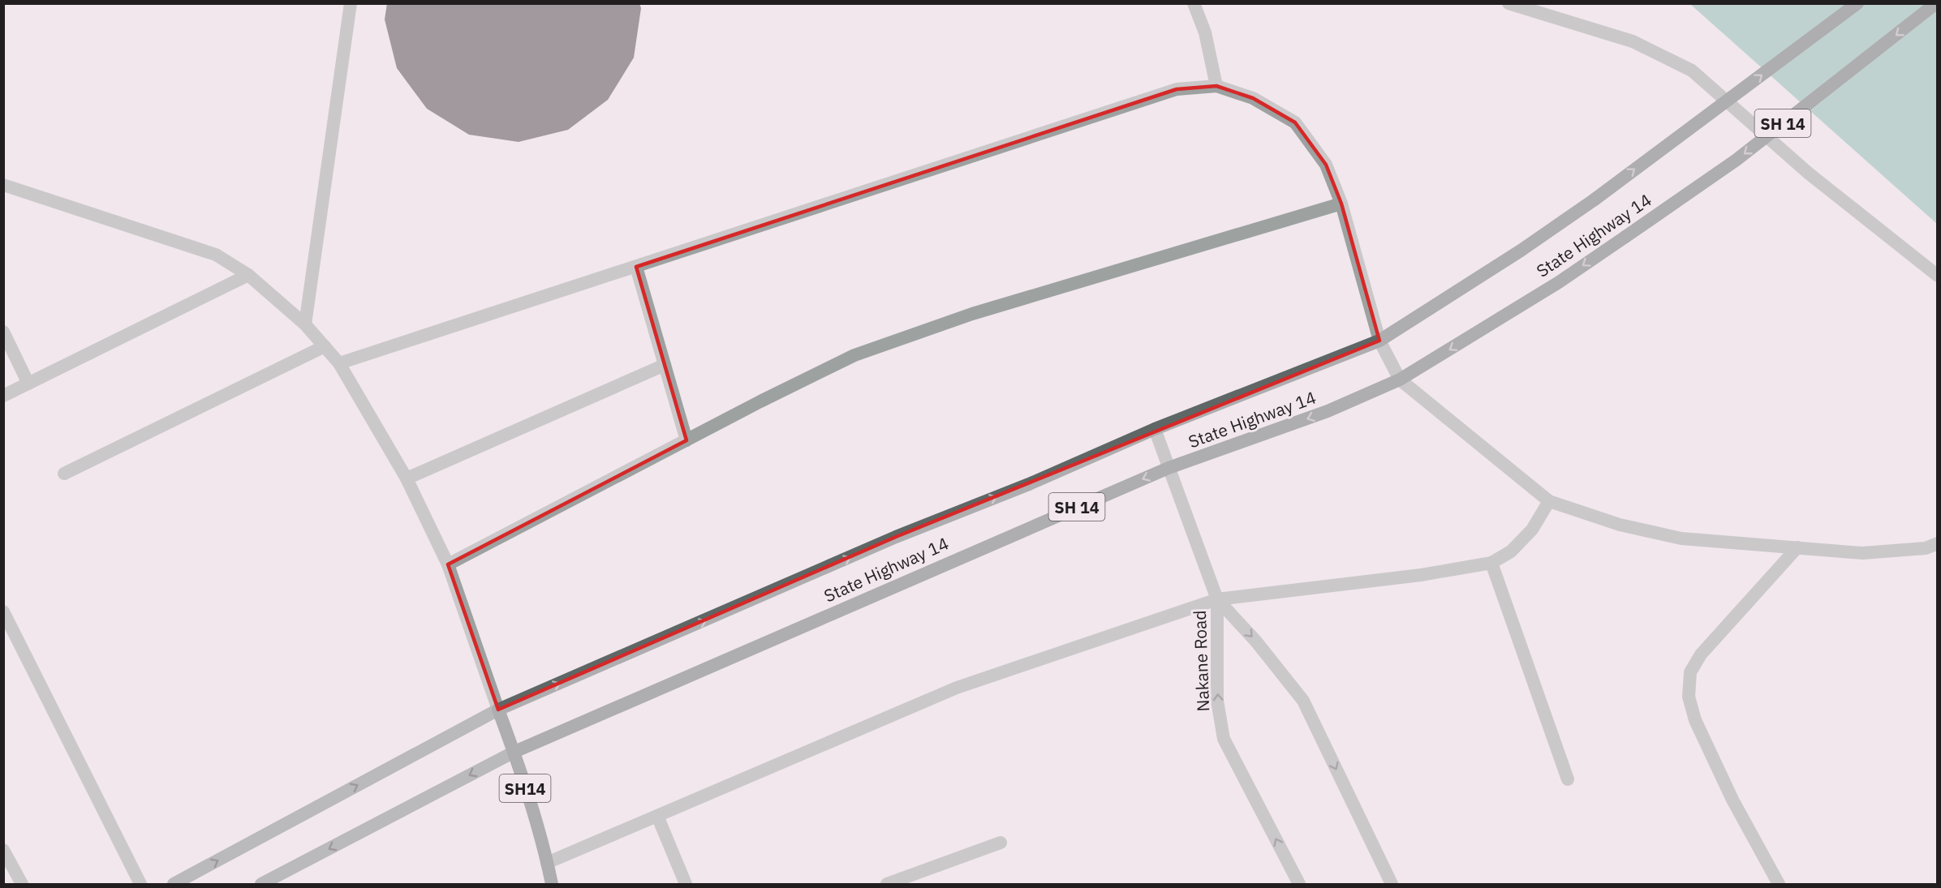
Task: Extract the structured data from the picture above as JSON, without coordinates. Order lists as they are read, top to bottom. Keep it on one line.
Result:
{"streets":{"main road":["SH 14","State Highway 14","SH14"],"street":["Nakane Road"]},"crossings":[["State Highway 14","Nakane Road"],["State Highway 14","SH14"]]}
